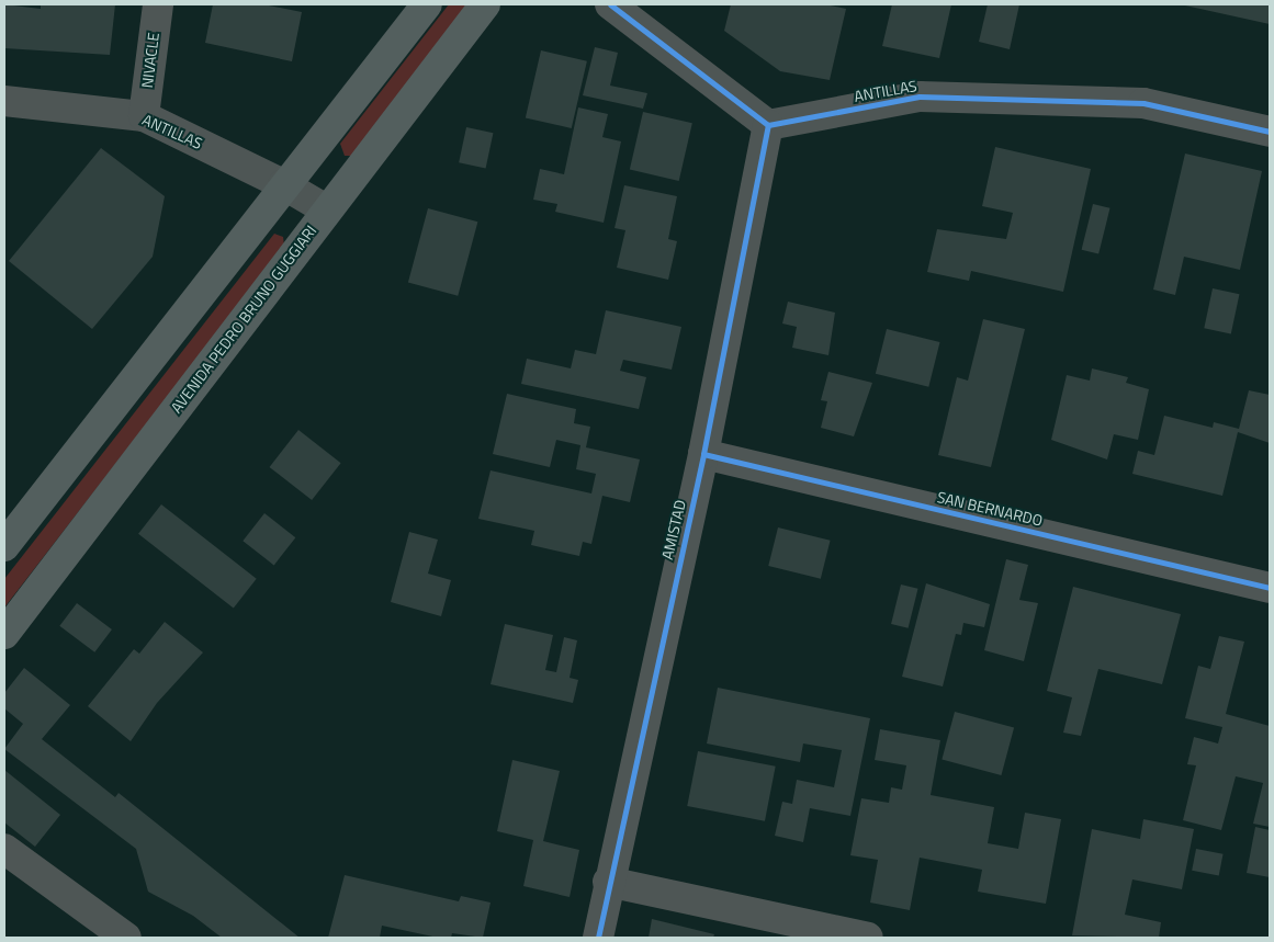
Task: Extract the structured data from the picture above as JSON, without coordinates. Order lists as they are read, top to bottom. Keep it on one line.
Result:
{"streets":{"main road":["AVENIDA PEDRO BRUNO GUGGIARI"],"street":["NIVACLE","ANTILLAS","SAN BERNARDO","AMISTAD"]},"crossings":[["NIVACLE","ANTILLAS"],["ANTILLAS","AVENIDA PEDRO BRUNO GUGGIARI"],["ANTILLAS","AMISTAD"],["SAN BERNARDO","AMISTAD"]]}
